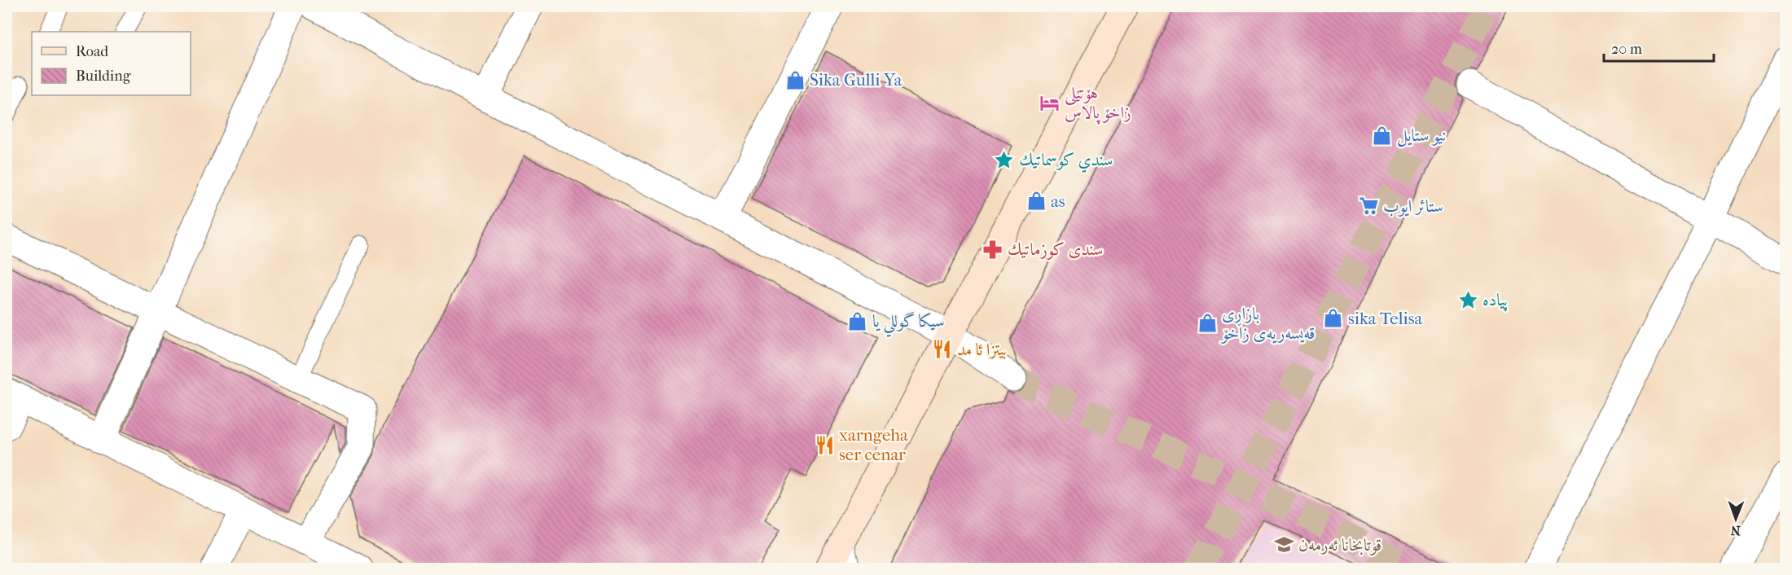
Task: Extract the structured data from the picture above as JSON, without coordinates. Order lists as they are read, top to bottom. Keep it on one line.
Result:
{"places":{"shop":["Sika Gulli Ya","نيو ستايل","as","sika Telisa","سيكا گوللي يا","بازاڕی قەیسەریەی زاخۆ"],"hotel":["هۆتێلی زاخۆ پالاس"],"place":["سندي کوسماتیك","پیادە"],"supermarket":["ستائر ايوب"],"pharmacy":["سندی کوزماتیك"],"restaurant":["بيتزا ئا مد","xarngeha ser cenar"],"school or university":["قوتابخانا ئه‌رمه‌ن"]},"legend":["Road","Building"],"scale_bar":"20 m","north":"bottom"}
